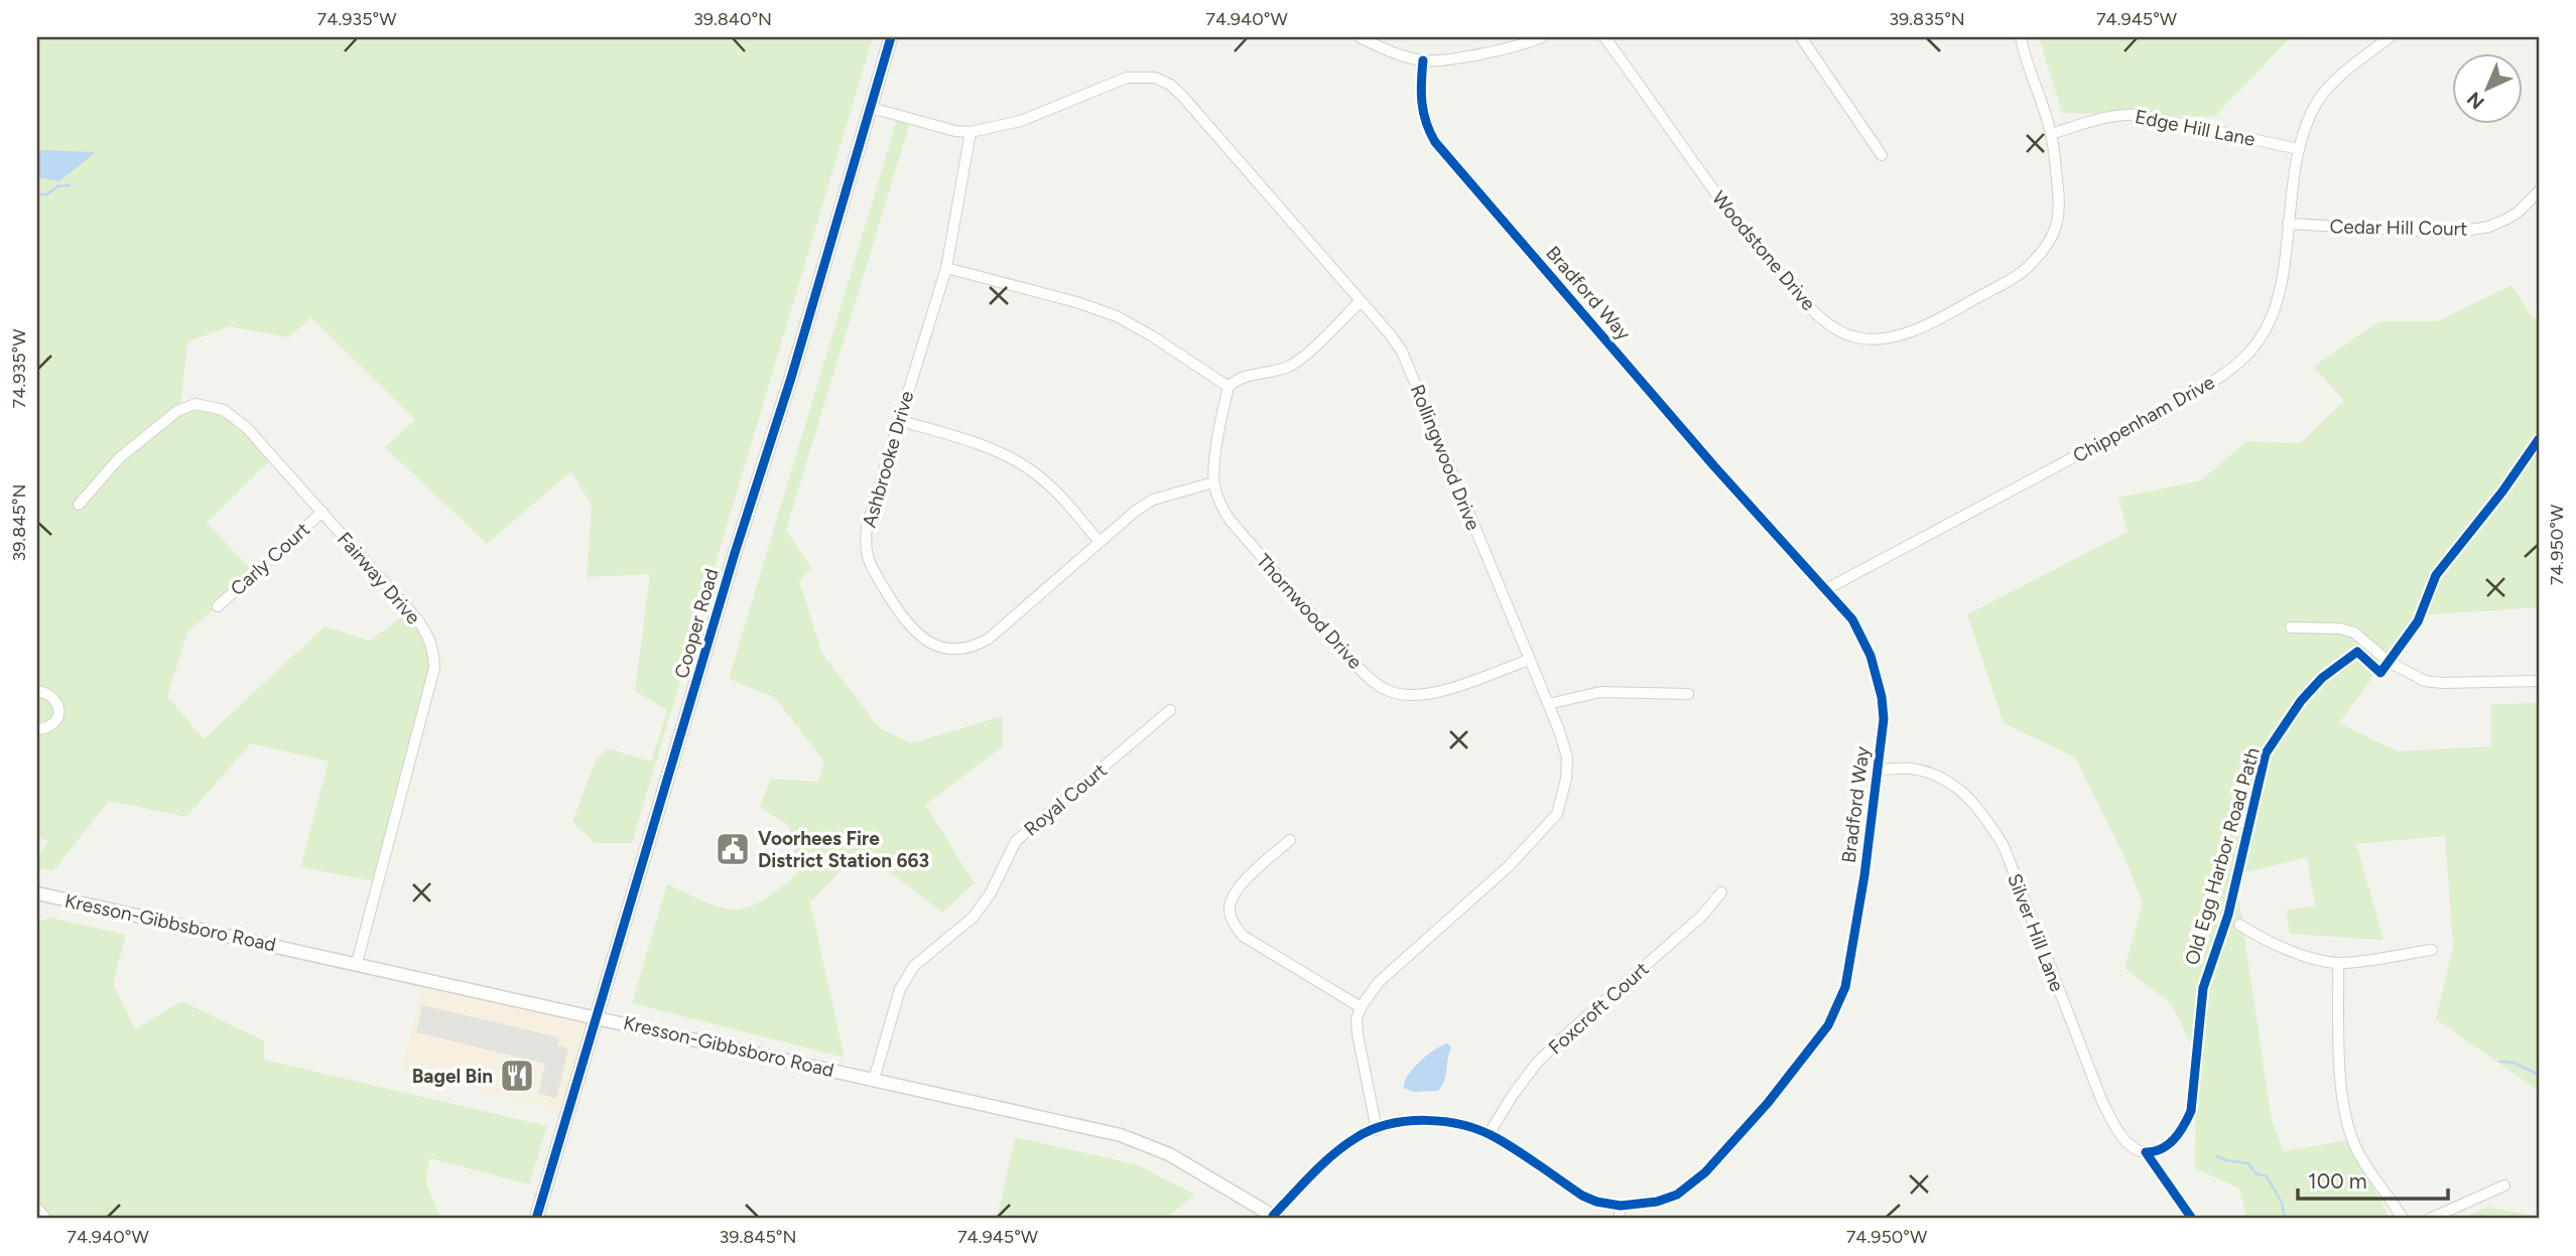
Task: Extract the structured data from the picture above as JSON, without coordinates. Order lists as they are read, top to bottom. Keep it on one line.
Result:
{"streets":{"street":["Edge Hill Lane","Cedar Hill Court","Woodstone Drive","Bradford Way","Chippenham Drive","Rollingwood Drive","Ashbrooke Drive","Carly Court","Fairway Drive","Thornwood Drive","Cooper Road","Royal Court","Kresson-Gibbsboro Road","Silver Hill Lane","Foxcroft Court"],"cycle path":["Old Egg Harbor Road Path"]},"crossings":[["Edge Hill Lane","Woodstone Drive"],["Edge Hill Lane","Chippenham Drive"],["Cedar Hill Court","Chippenham Drive"],["Bradford Way","Chippenham Drive"],["Bradford Way","Kresson-Gibbsboro Road"],["Bradford Way","Silver Hill Lane"],["Bradford Way","Foxcroft Court"],["Rollingwood Drive","Ashbrooke Drive"],["Rollingwood Drive","Thornwood Drive"],["Rollingwood Drive","Cooper Road"],["Ashbrooke Drive","Thornwood Drive"],["Carly Court","Fairway Drive"],["Fairway Drive","Kresson-Gibbsboro Road"],["Cooper Road","Kresson-Gibbsboro Road"],["Royal Court","Kresson-Gibbsboro Road"]],"places":{"public building":["Voorhees Fire District Station 663"],"restaurant":["Bagel Bin"]},"scale_bar":"100 m","north":"bottom left","coordinates":["74.935°W","39.840°N","74.940°W","39.835°N","74.945°W","39.845°N","74.950°W"]}
